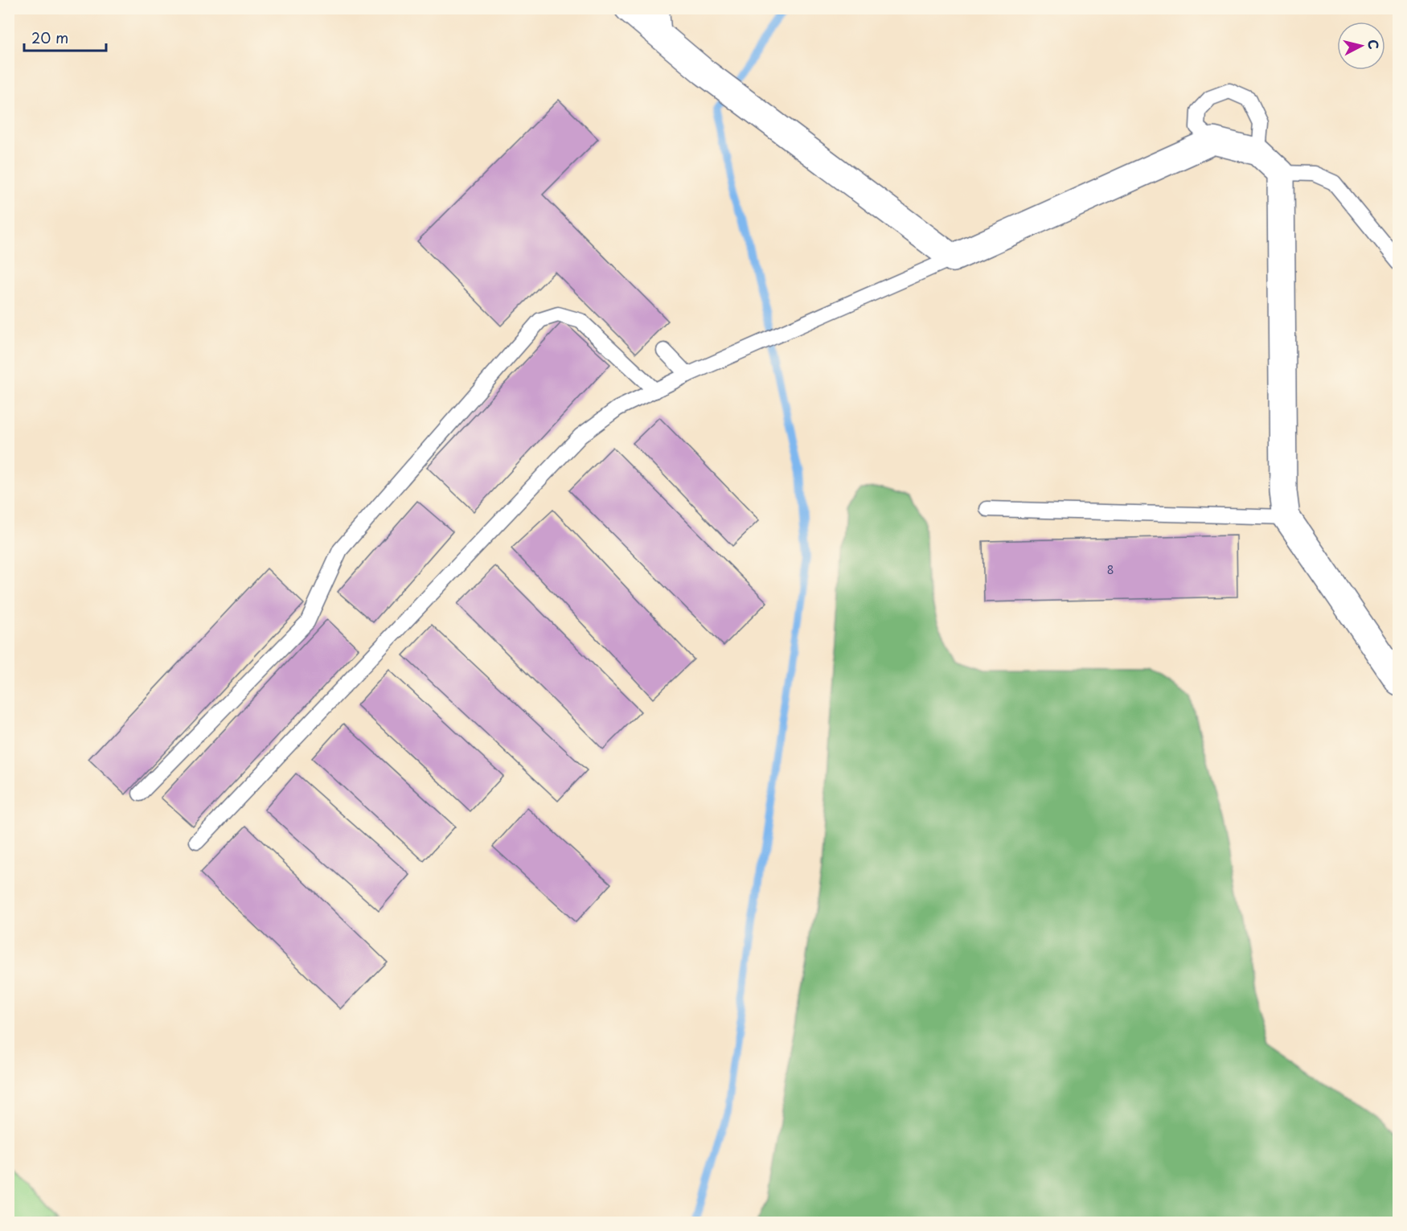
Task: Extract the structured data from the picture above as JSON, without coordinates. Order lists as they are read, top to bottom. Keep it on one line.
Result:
{"house_numbers":["8"],"scale_bar":"20 m","north":"right"}
